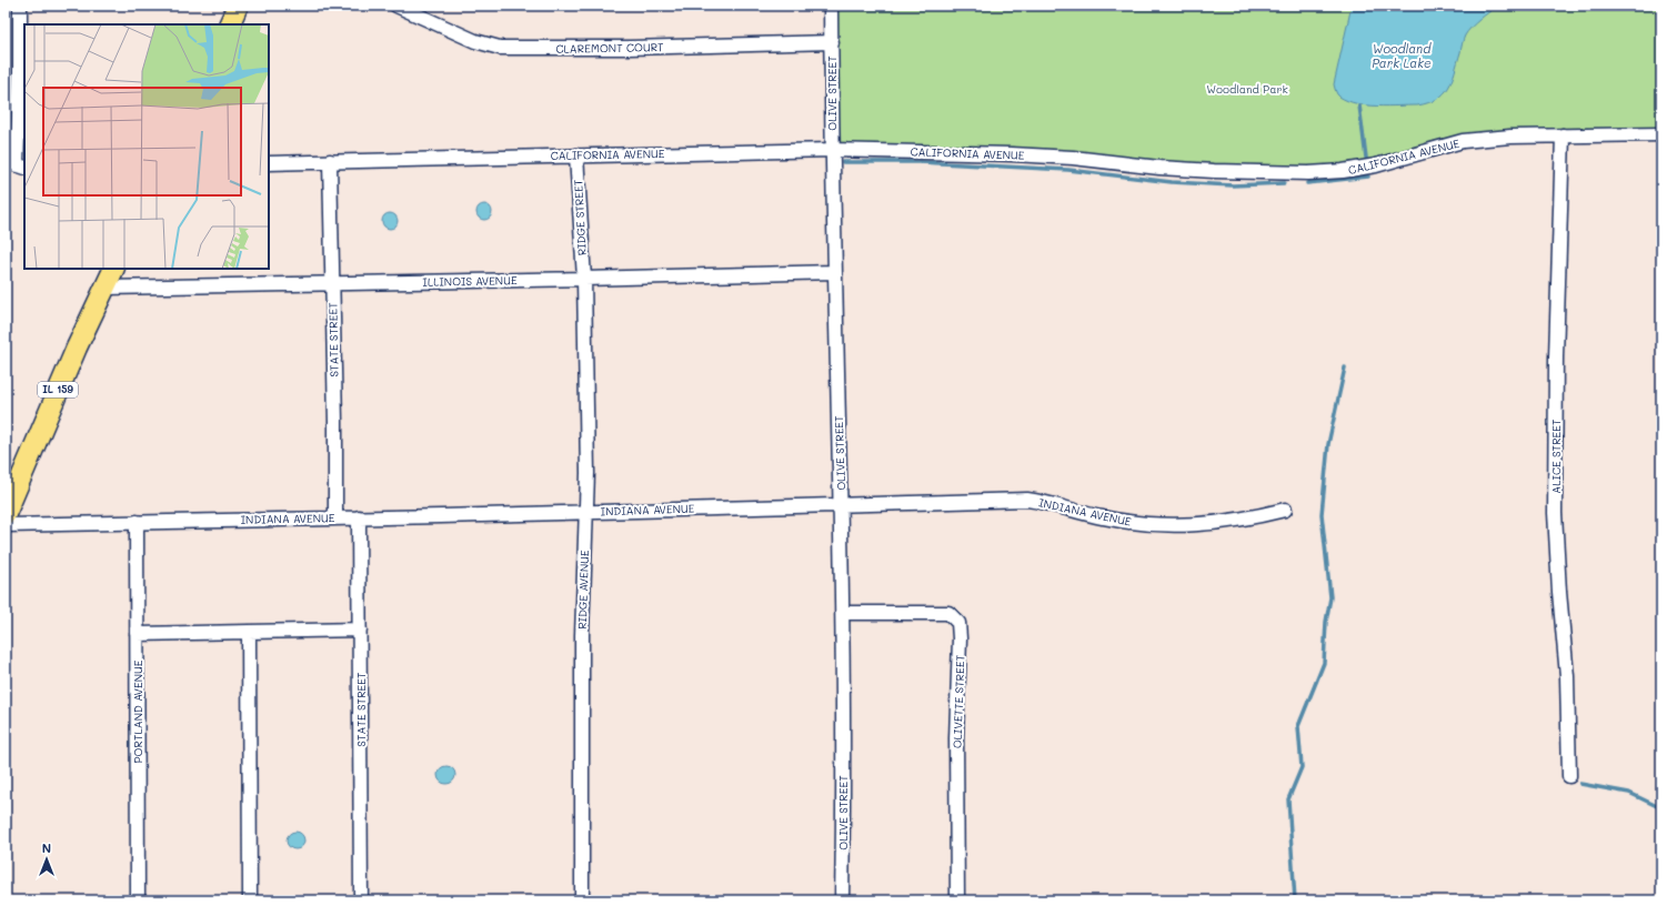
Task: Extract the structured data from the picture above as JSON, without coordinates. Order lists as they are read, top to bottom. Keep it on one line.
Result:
{"streets":{"main road":["IL 159"],"street":["CLAREMONT COURT","OLIVE STREET","CALIFORNIA AVENUE","RIDGE STREET","ILLINOIS AVENUE","STATE STREET","ALICE STREET","INDIANA AVENUE","RIDGE AVENUE","OLIVETTE STREET","PORTLAND AVENUE"]},"crossings":[["CLAREMONT COURT","OLIVE STREET"],["OLIVE STREET","CALIFORNIA AVENUE"],["OLIVE STREET","ILLINOIS AVENUE"],["OLIVE STREET","INDIANA AVENUE"],["OLIVE STREET","OLIVETTE STREET"],["CALIFORNIA AVENUE","RIDGE STREET"],["CALIFORNIA AVENUE","STATE STREET"],["CALIFORNIA AVENUE","ALICE STREET"],["RIDGE STREET","ILLINOIS AVENUE"],["RIDGE STREET","RIDGE AVENUE"],["ILLINOIS AVENUE","STATE STREET"],["ILLINOIS AVENUE","IL 159"],["ILLINOIS AVENUE","RIDGE AVENUE"],["STATE STREET","INDIANA AVENUE"],["INDIANA AVENUE","RIDGE AVENUE"],["INDIANA AVENUE","PORTLAND AVENUE"]],"water":["Woodland Park Lake"],"parks":["Woodland Park"],"north":"top"}
